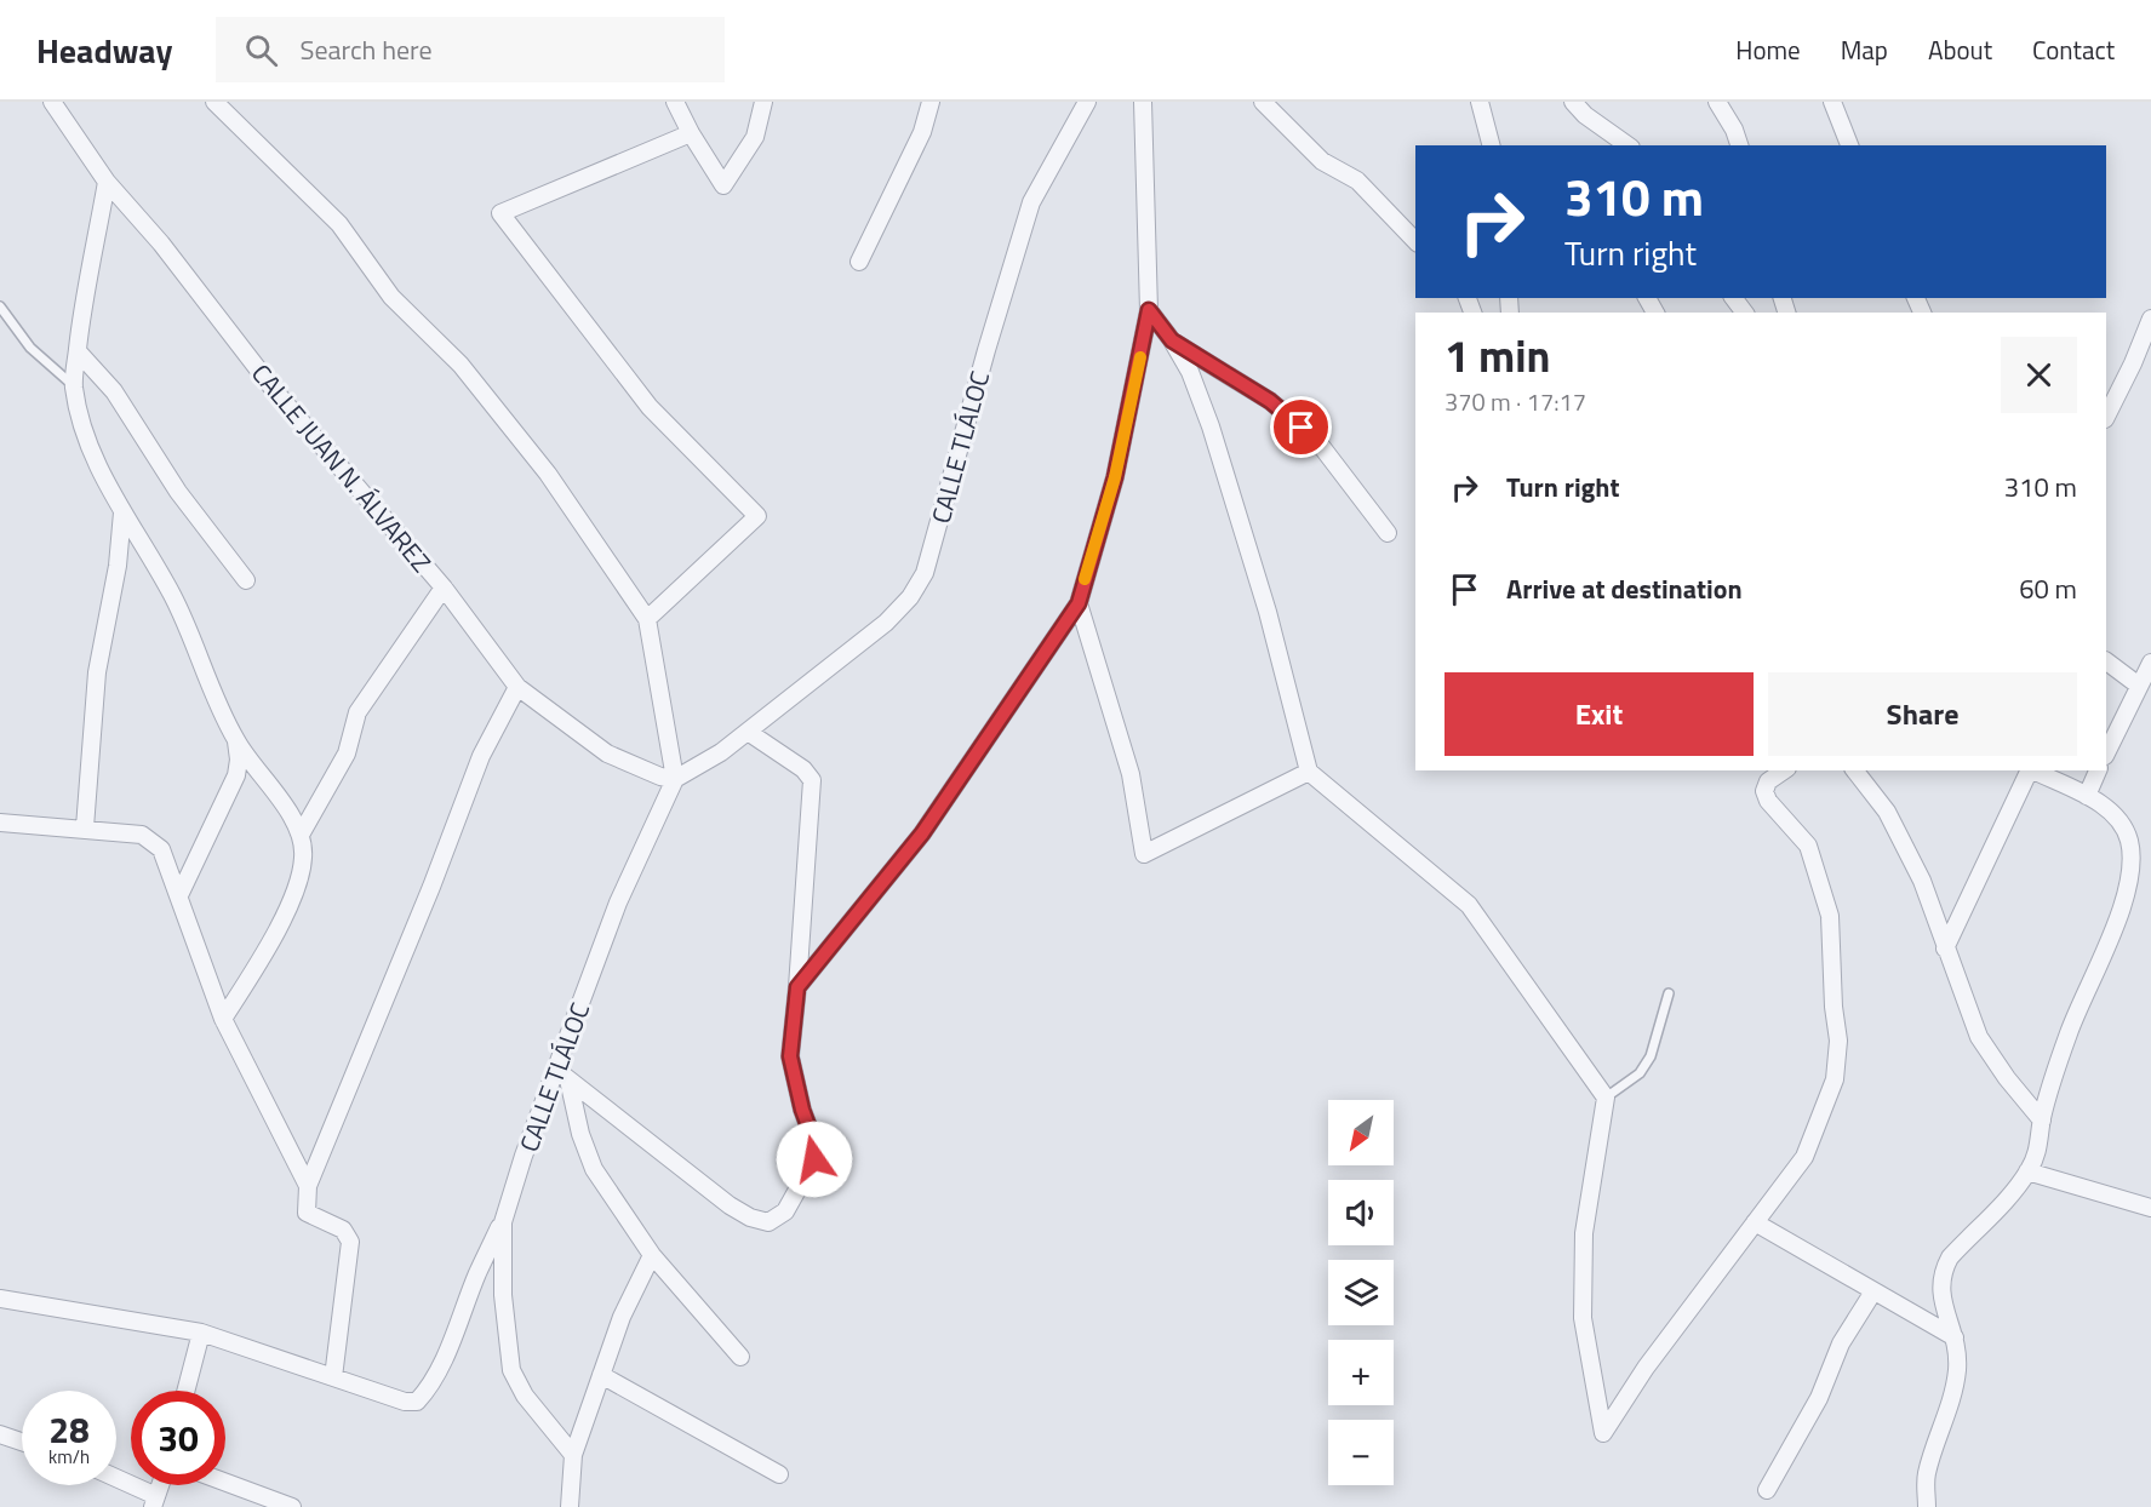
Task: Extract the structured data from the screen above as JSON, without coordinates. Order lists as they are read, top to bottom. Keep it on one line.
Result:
{"streets":{"street":["CALLE TLÁLOC","CALLE JUAN N. ÁLVAREZ"]},"crossings":[["CALLE TLÁLOC","CALLE JUAN N. ÁLVAREZ"]],"north":"bottom left","page":{"header":"Headway","search":"Search here","nav":["Home","Map","About","Contact"],"turn":["310 m","Turn right"],"heading":["1 min","370 m · 17:17"],"list":[{"name":"Turn right","value":"310 m"},{"name":"Arrive at destination","value":"60 m"}],"buttons":["Exit","Share"],"map_buttons":["+","−"],"speed":"28 km/h","limit":"30"}}
